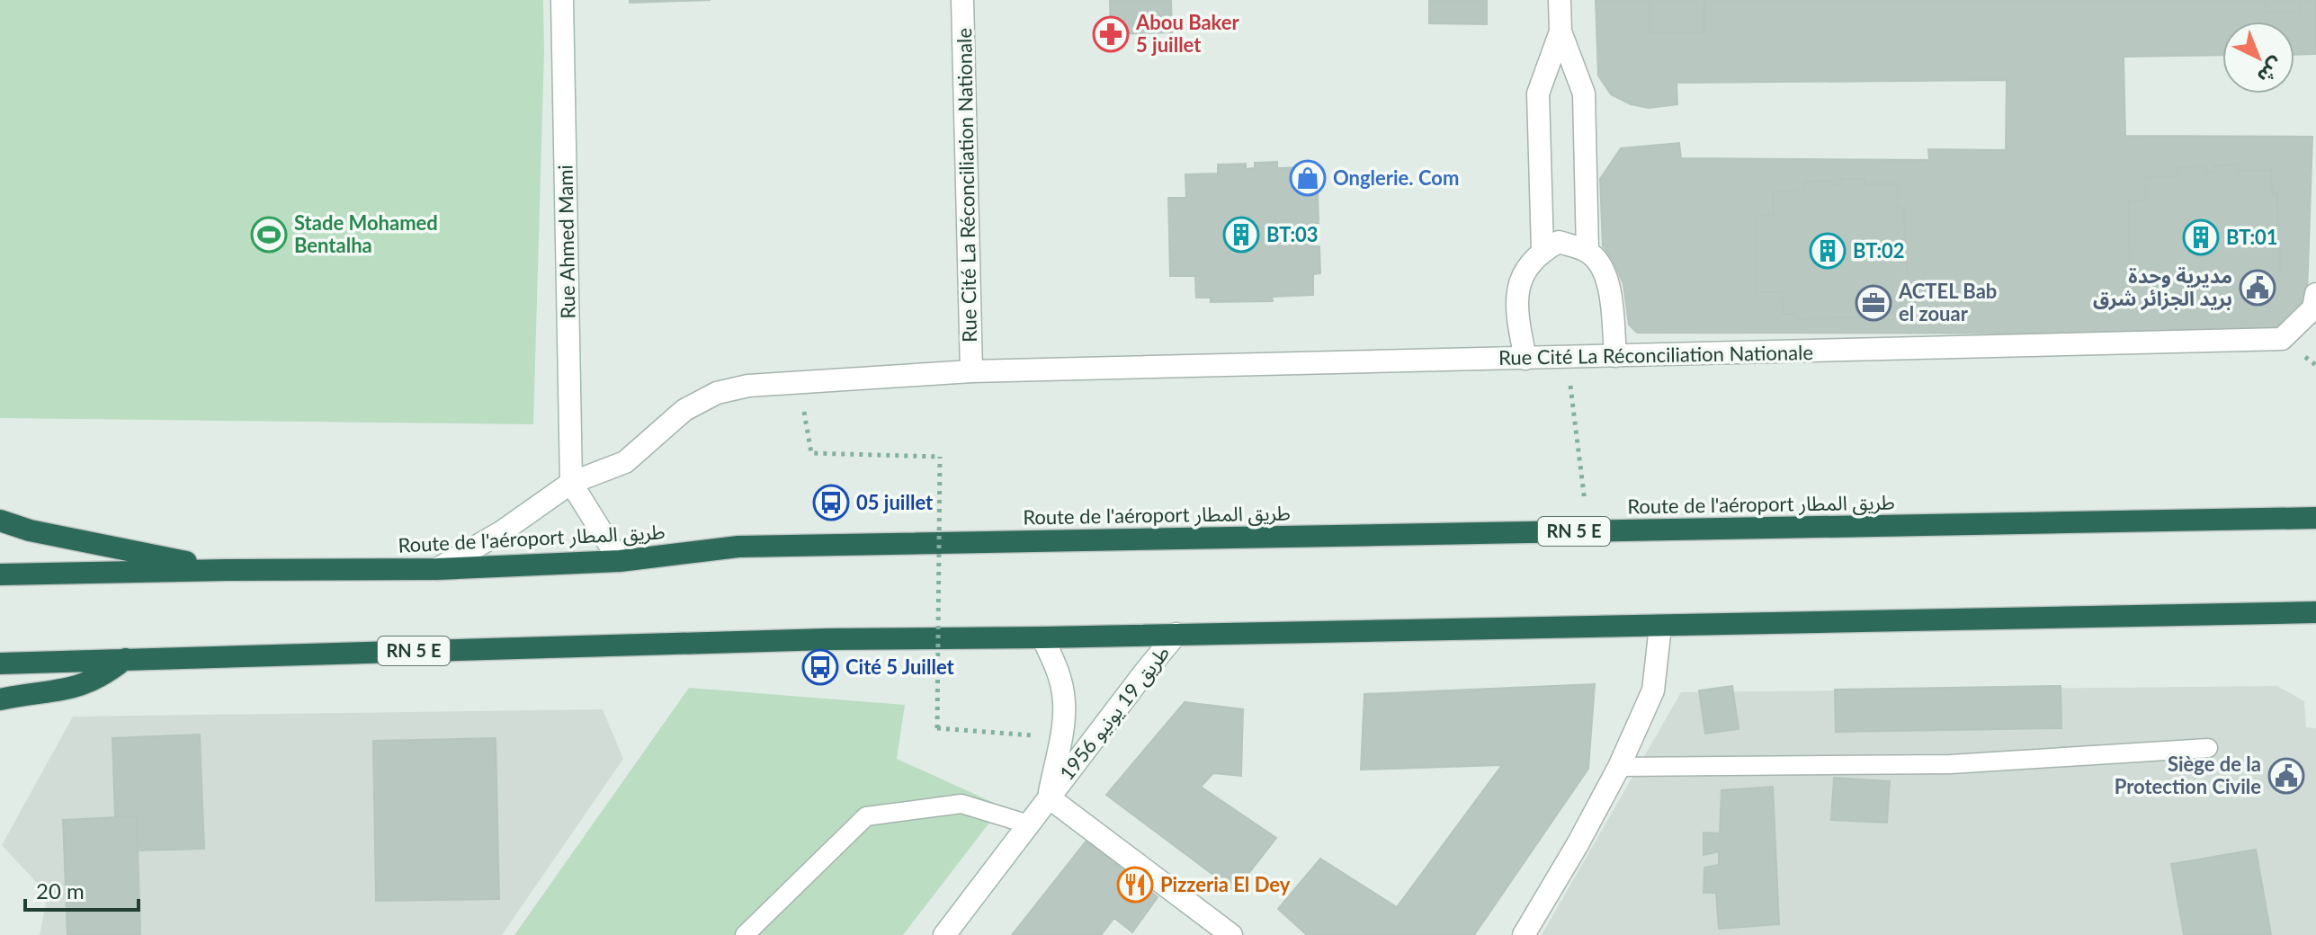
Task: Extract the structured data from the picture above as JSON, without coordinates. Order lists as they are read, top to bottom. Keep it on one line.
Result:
{"streets":{"highway":["Route de l'aéroport طريق المطار","RN 5 E"],"street":["Rue Cité La Réconciliation Nationale","Rue Ahmed Mami","طريق 19 يونيو 1956"]},"crossings":[["Rue Cité La Réconciliation Nationale","Rue Ahmed Mami"],["Rue Cité La Réconciliation Nationale","Route de l'aéroport طريق المطار"],["RN 5 E","طريق 19 يونيو 1956"]],"places":{"pharmacy":["Abou Baker 5 juillet"],"shop":["Onglerie. Com"],"sports":["Stade Mohamed Bentalha"],"building":["BT:03","BT:01","BT:02"],"public building":["مديرية وحدة بريد الجزائر شرق","Siège de la Protection Civile"],"office":["ACTEL Bab el zouar"],"bus stop":["05 juillet","Cité 5 Juillet"],"restaurant":["Pizzeria El Dey"]},"scale_bar":"20 m","north":"bottom right"}
